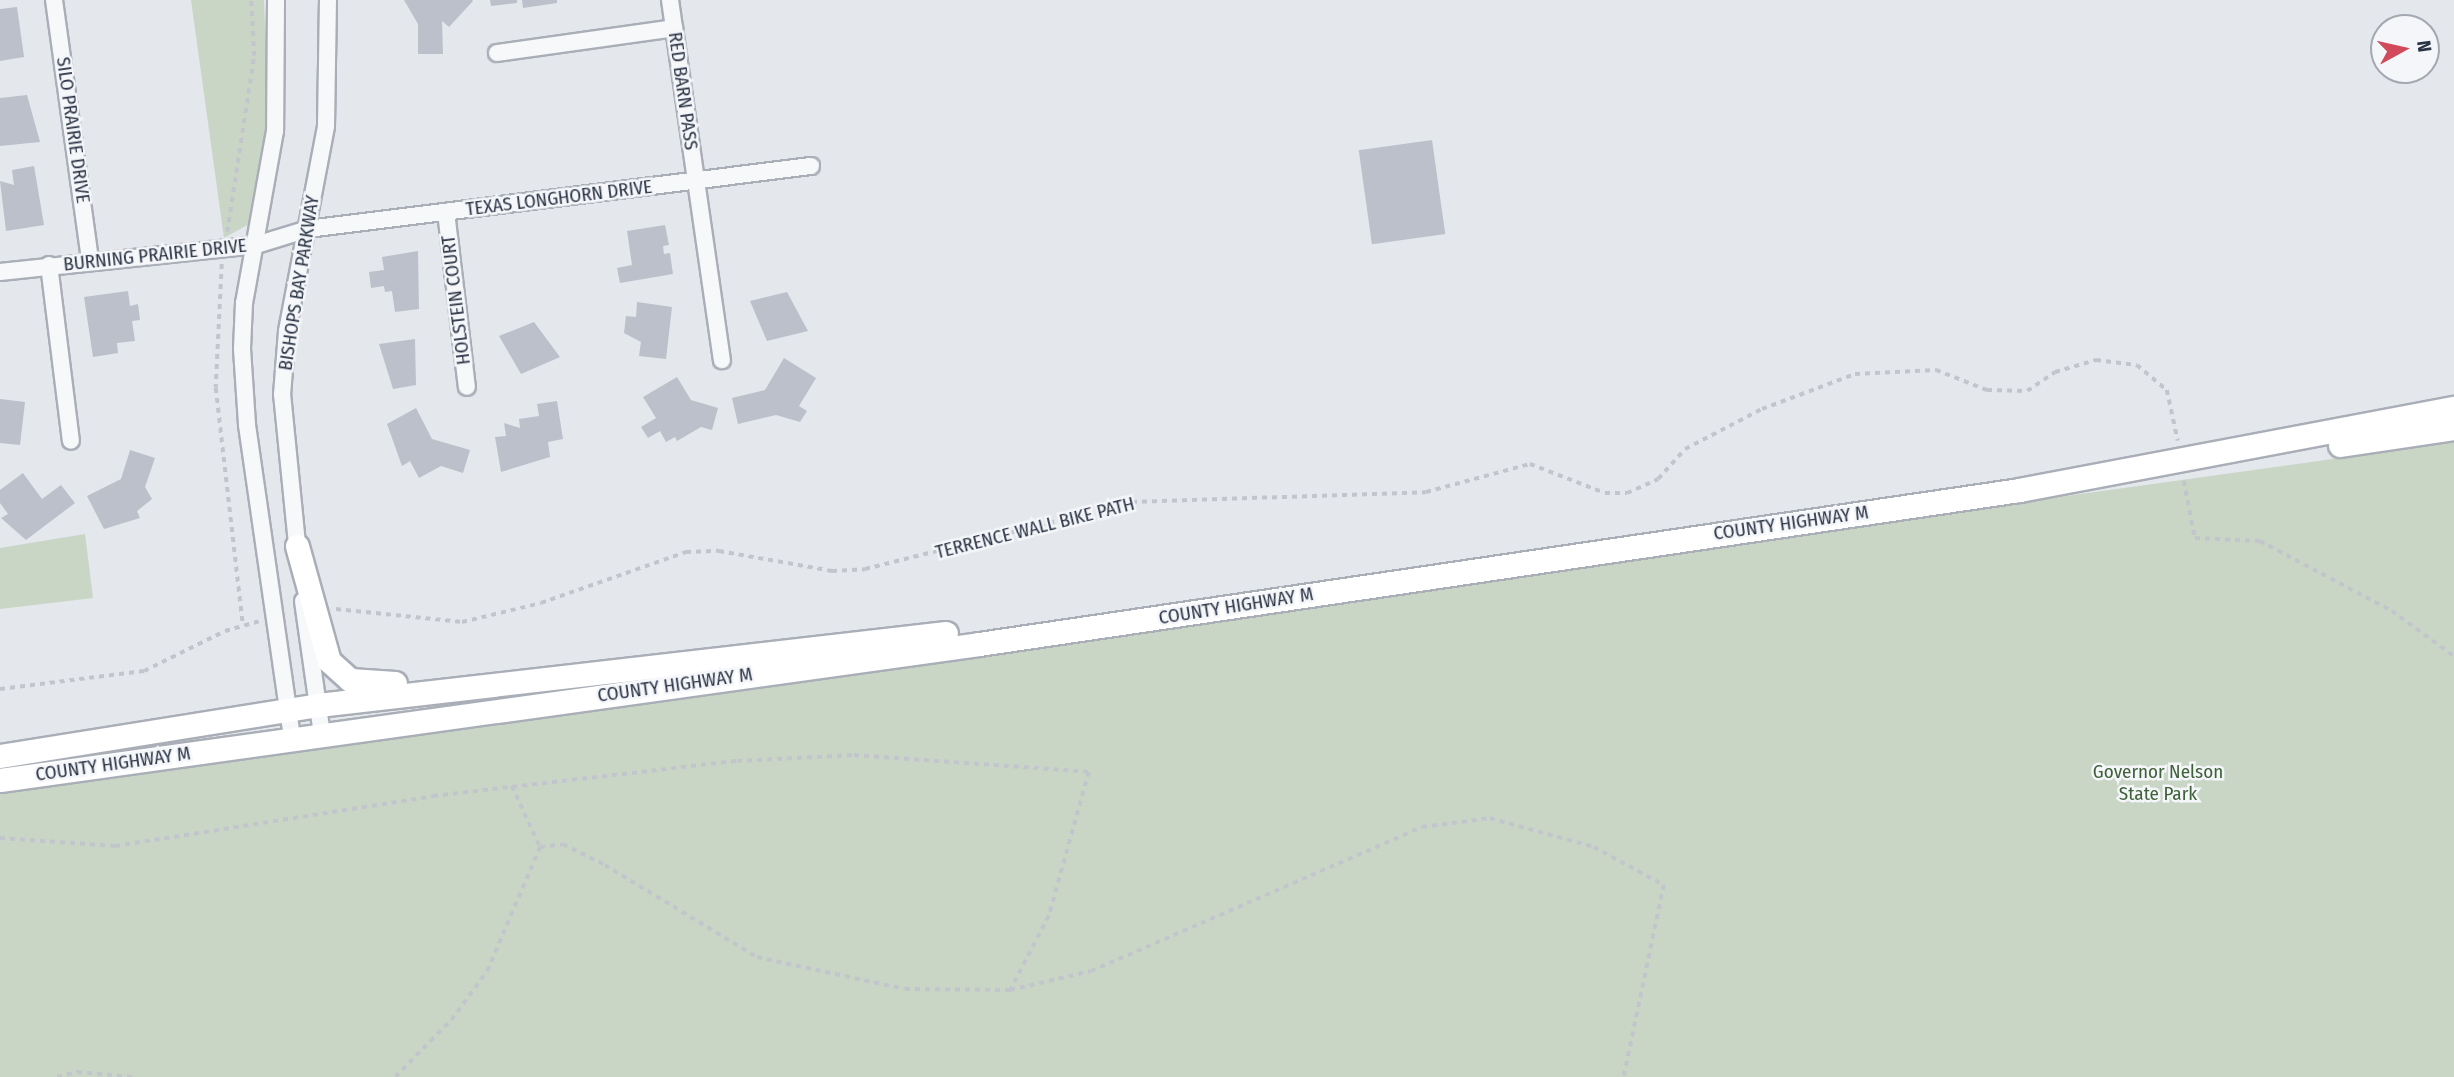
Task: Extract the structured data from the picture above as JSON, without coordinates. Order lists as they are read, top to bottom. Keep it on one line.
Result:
{"streets":{"main road":["COUNTY HIGHWAY M"],"street":["RED BARN PASS","SILO PRAIRIE DRIVE","TEXAS LONGHORN DRIVE","BURNING PRAIRIE DRIVE","BISHOPS BAY PARKWAY","HOLSTEIN COURT"],"path":["TERRENCE WALL BIKE PATH"]},"crossings":[["RED BARN PASS","TEXAS LONGHORN DRIVE"],["SILO PRAIRIE DRIVE","BURNING PRAIRIE DRIVE"],["TEXAS LONGHORN DRIVE","BURNING PRAIRIE DRIVE"],["TEXAS LONGHORN DRIVE","BISHOPS BAY PARKWAY"],["TEXAS LONGHORN DRIVE","HOLSTEIN COURT"],["BURNING PRAIRIE DRIVE","BISHOPS BAY PARKWAY"],["BISHOPS BAY PARKWAY","COUNTY HIGHWAY M"],["COUNTY HIGHWAY M","TERRENCE WALL BIKE PATH"]],"parks":["Governor Nelson State Park"],"north":"right"}
